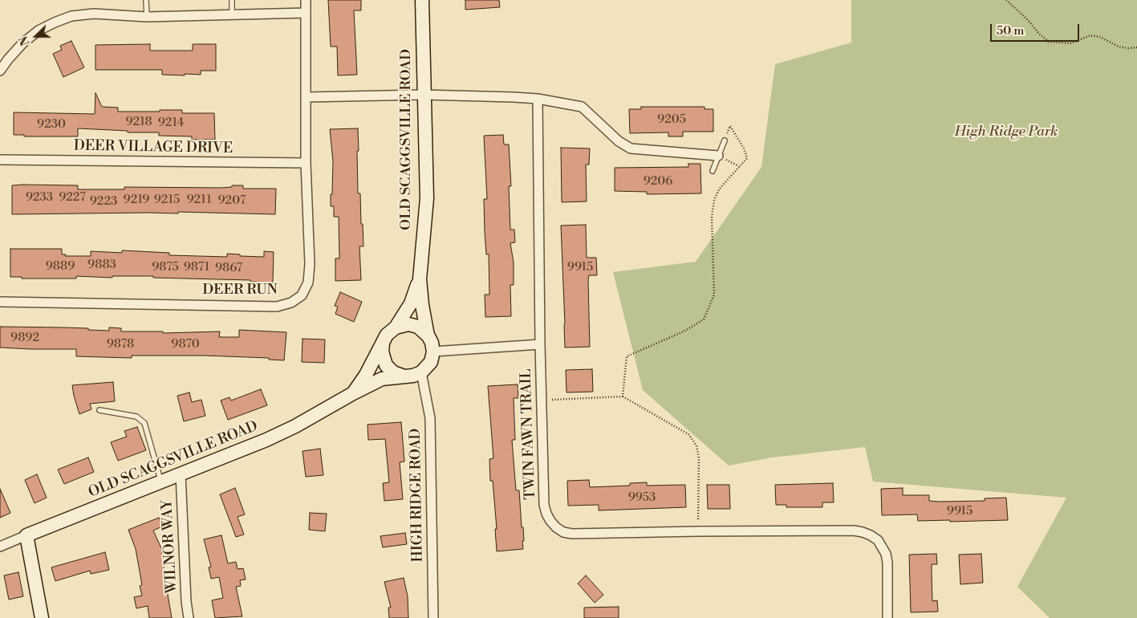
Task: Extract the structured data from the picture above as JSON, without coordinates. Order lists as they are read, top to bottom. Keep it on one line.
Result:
{"streets":{"street":["OLD SCAGGSVILLE ROAD","DEER VILLAGE DRIVE","DEER RUN","TWIN FAWN TRAIL","HIGH RIDGE ROAD","WILNOR WAY"]},"crossings":[["OLD SCAGGSVILLE ROAD","HIGH RIDGE ROAD"],["OLD SCAGGSVILLE ROAD","WILNOR WAY"],["DEER VILLAGE DRIVE","DEER RUN"]],"parks":["High Ridge Park"],"house_numbers":["9205","9218","9214","9230","9206","9233","9227","9219","9215","9211","9207","9223","9883","9889","9875","9871","9915","9867","9892","9878","9870","9953","9915"],"scale_bar":"50 m","north":"left"}
